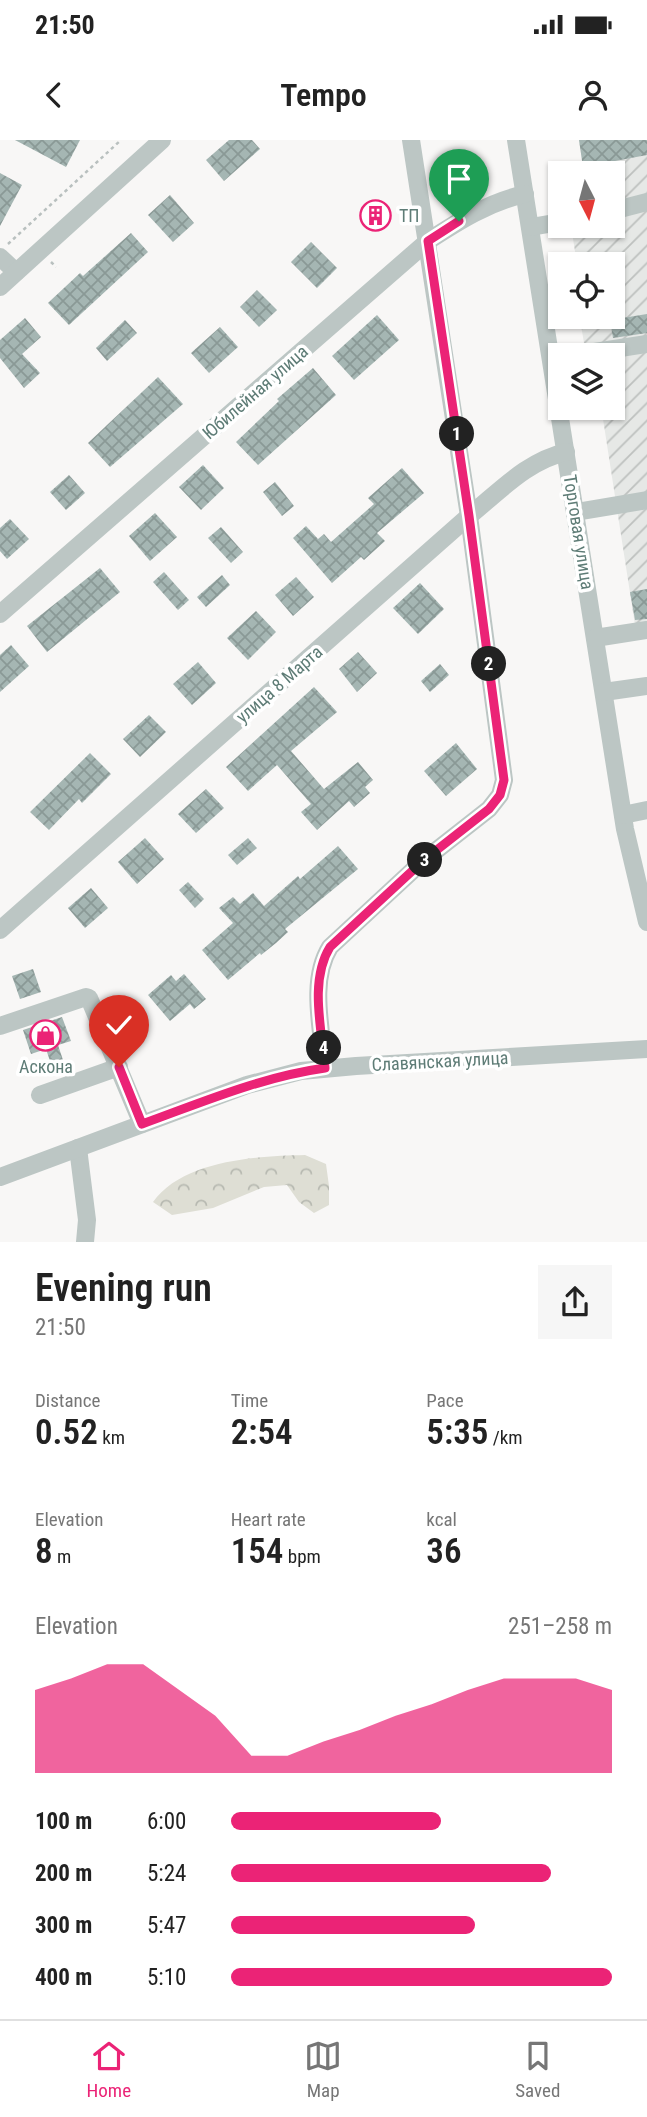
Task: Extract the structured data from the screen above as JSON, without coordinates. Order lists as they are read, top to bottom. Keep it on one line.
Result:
{"streets":{"street":["Юбилейная улица","Торговая улица","улица 8 Марта","Славянская улица"]},"crossings":[["Юбилейная улица","Торговая улица"],["Торговая улица","улица 8 Марта"]],"places":{"building":["ТП"],"shop":["Аскона"]},"north":"bottom","page":{"status":"21:50","header":"Tempo","pins":["1","2","3","4"],"heading":["Evening run","21:50"],"stats":[["Distance","0.52 km"],["Time","2:54"],["Pace","5:35 /km"],["Elevation","8 m"],["Heart rate","154 bpm"],["kcal","36"]],"chart":["Elevation","251–258 m"],"list":[{"name":"100 m","note":"6:00"},{"name":"200 m","note":"5:24"},{"name":"300 m","note":"5:47"},{"name":"400 m","note":"5:10"}],"tabs":["Home","Map","Saved"]}}
